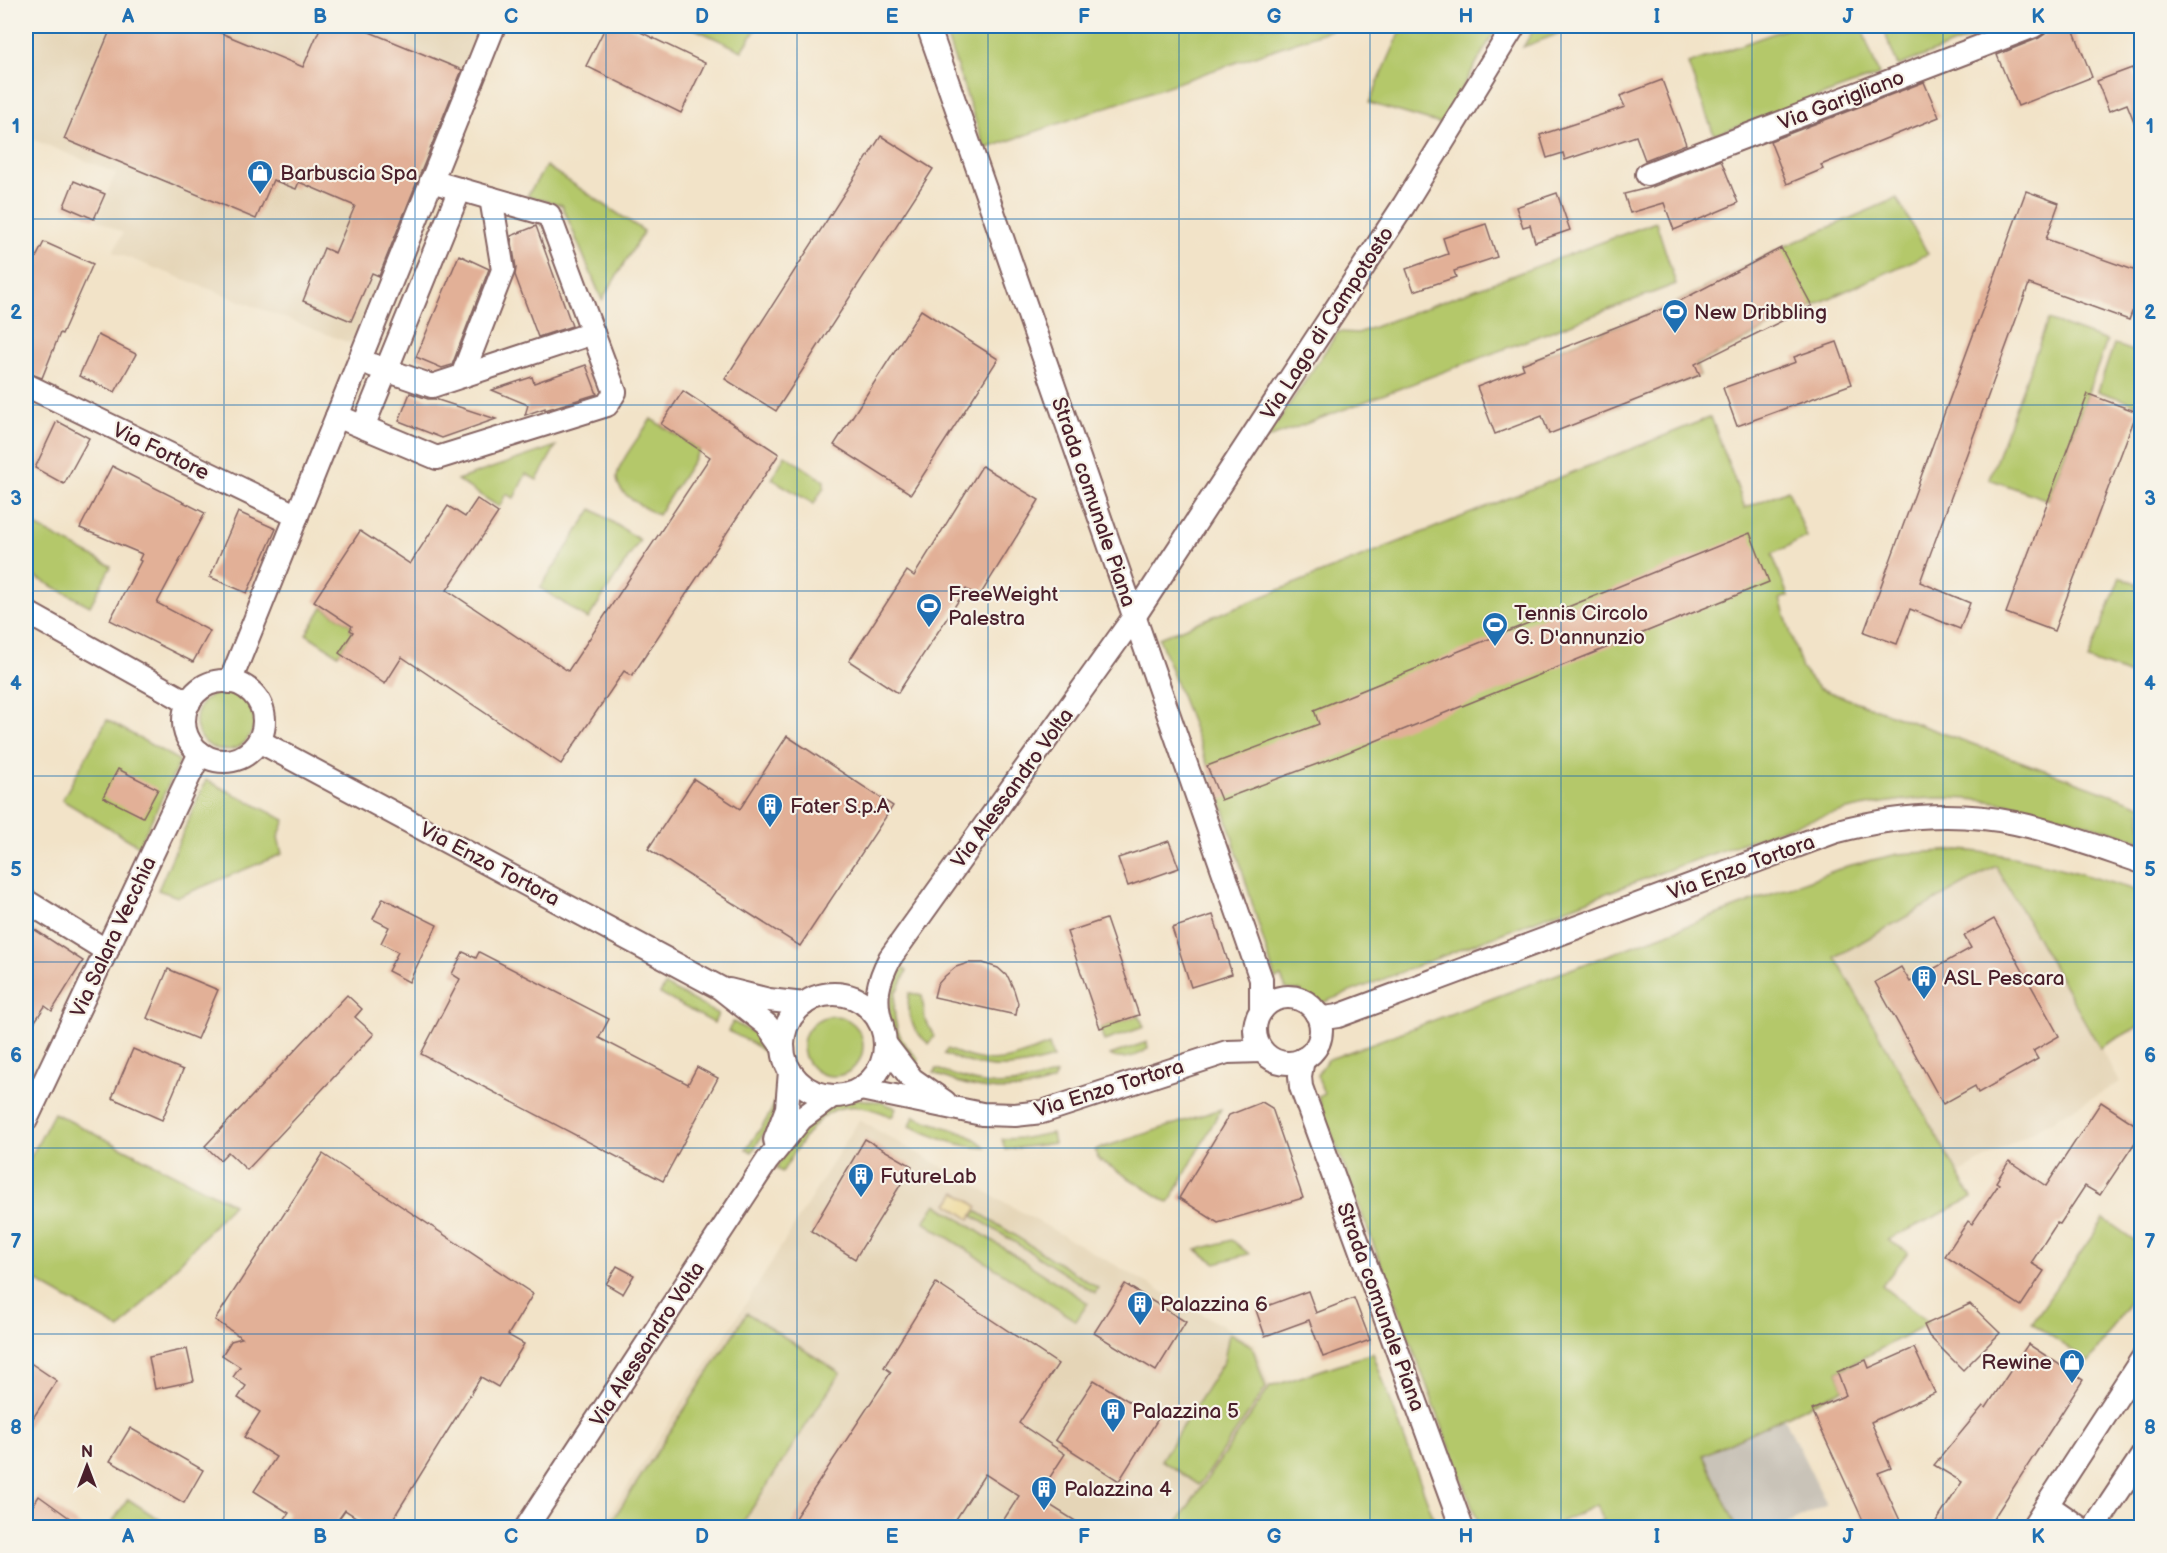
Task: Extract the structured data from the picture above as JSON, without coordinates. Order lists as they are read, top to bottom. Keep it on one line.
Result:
{"streets":{"street":["Via Garigliano","Via Lago di Campotosto","Via Fortore","Strada comunale Piana","Via Alessandro Volta","Via Enzo Tortora","Via Salara Vecchia"]},"crossings":[["Via Lago di Campotosto","Strada comunale Piana"],["Via Lago di Campotosto","Via Alessandro Volta"],["Strada comunale Piana","Via Alessandro Volta"],["Strada comunale Piana","Via Enzo Tortora"],["Via Alessandro Volta","Via Enzo Tortora"],["Via Enzo Tortora","Via Salara Vecchia"]],"places":{"shop":["Barbuscia Spa","Rewine"],"sports":["New Dribbling","FreeWeight Palestra","Tennis Circolo G. D'annunzio"],"building":["Fater S.p.A","ASL Pescara","FutureLab","Palazzina 6","Palazzina 5","Palazzina 4"]},"north":"top","grid":{"columns":["A","B","C","D","E","F","G","H","I","J","K"],"rows":["1","2","3","4","5","6","7","8"]}}
